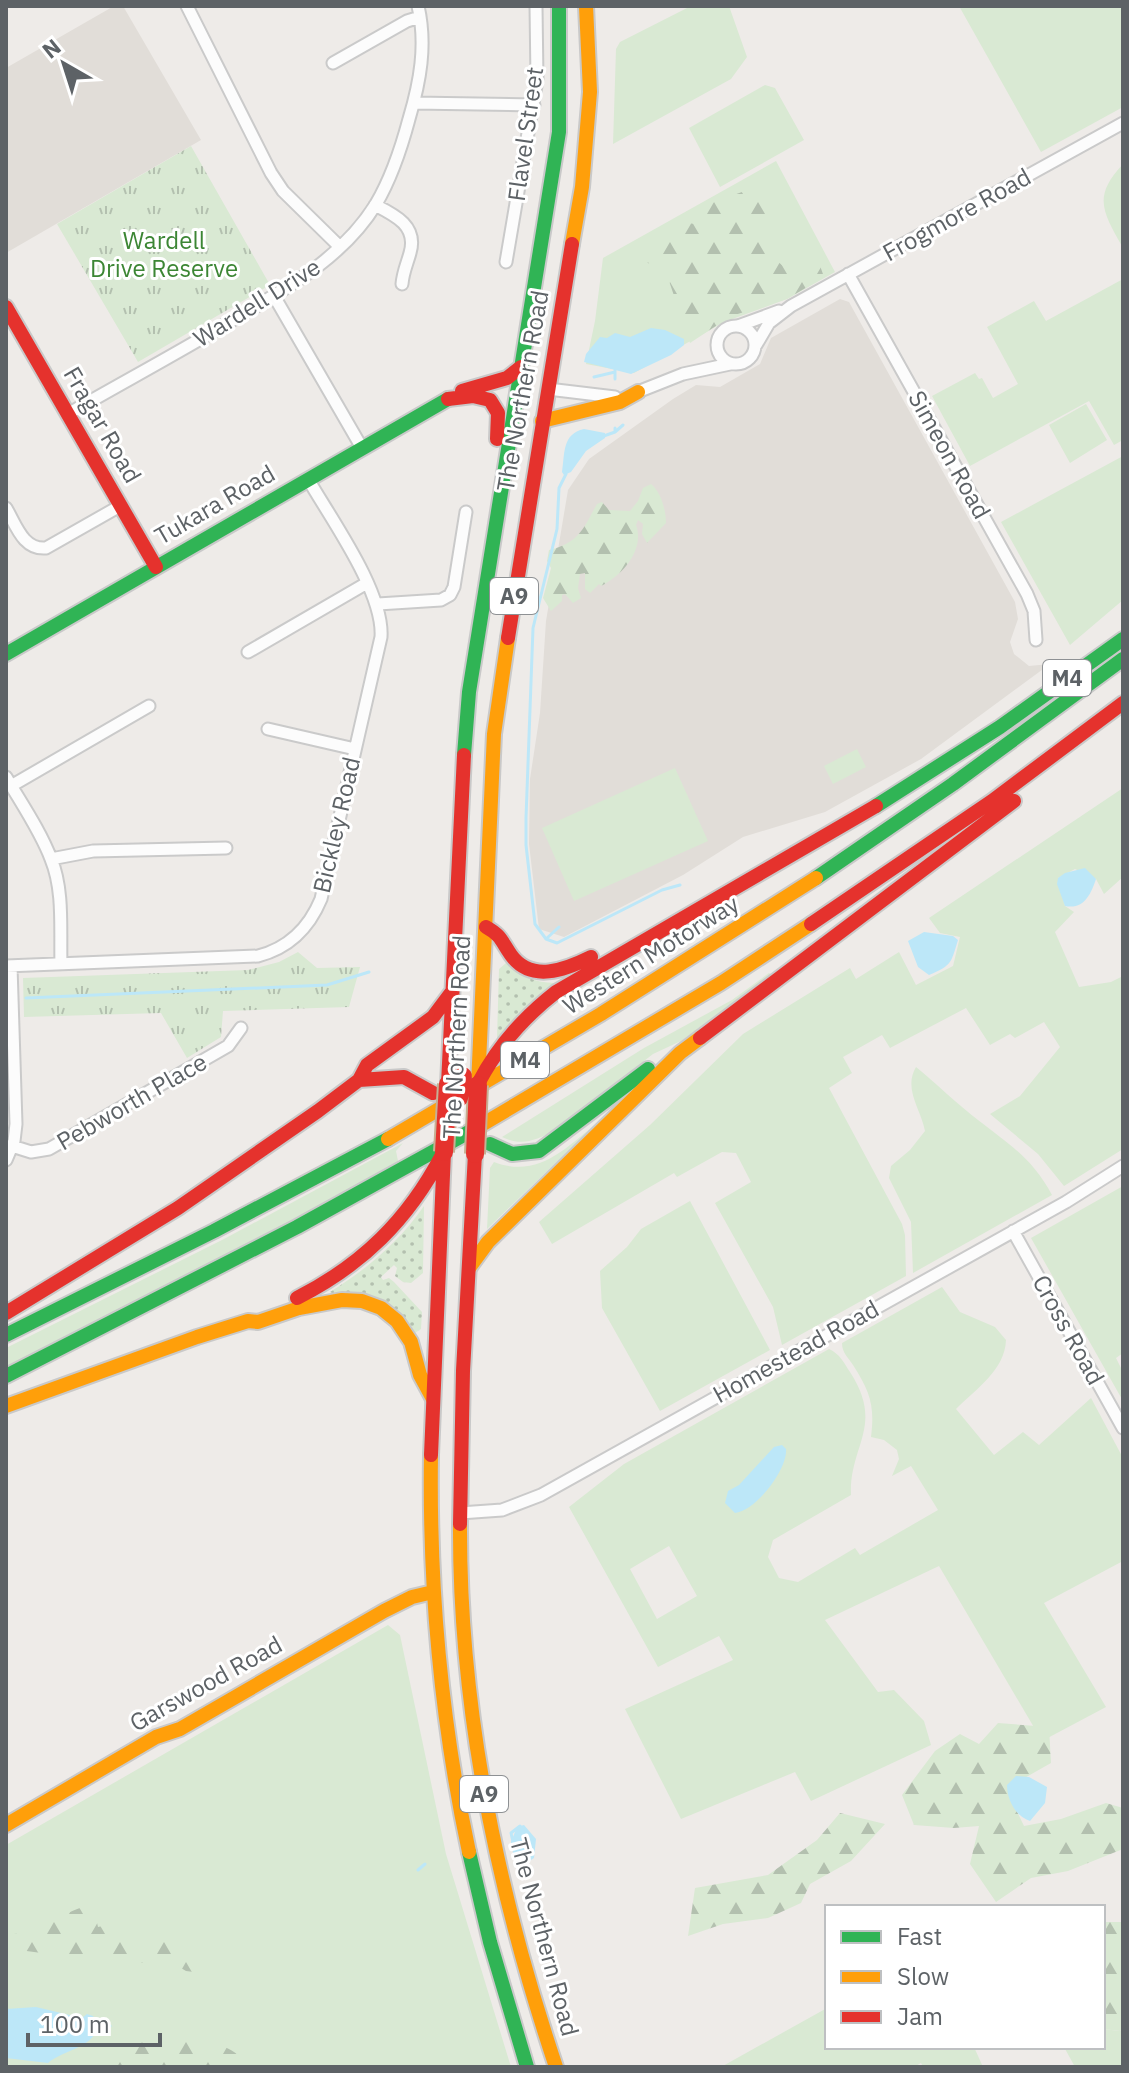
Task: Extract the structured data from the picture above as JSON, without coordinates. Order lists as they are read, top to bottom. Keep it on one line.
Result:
{"streets":{"main road":["The Northern Road","Fragar Road","Tukara Road","A9","M4","Western Motorway","Garswood Road"],"street":["Flavel Street","Frogmore Road","Wardell Drive","Simeon Road","Bickley Road","Pebworth Place","Cross Road","Homestead Road"]},"crossings":[["Frogmore Road","Simeon Road"],["Wardell Drive","Fragar Road"],["The Northern Road","Tukara Road"],["The Northern Road","M4"],["The Northern Road","Homestead Road"],["The Northern Road","Garswood Road"],["Fragar Road","Tukara Road"],["Tukara Road","Bickley Road"],["Cross Road","Homestead Road"]],"parks":["Wardell Drive Reserve"],"legend":["Fast","Slow","Jam"],"scale_bar":"100 m","north":"top left"}
